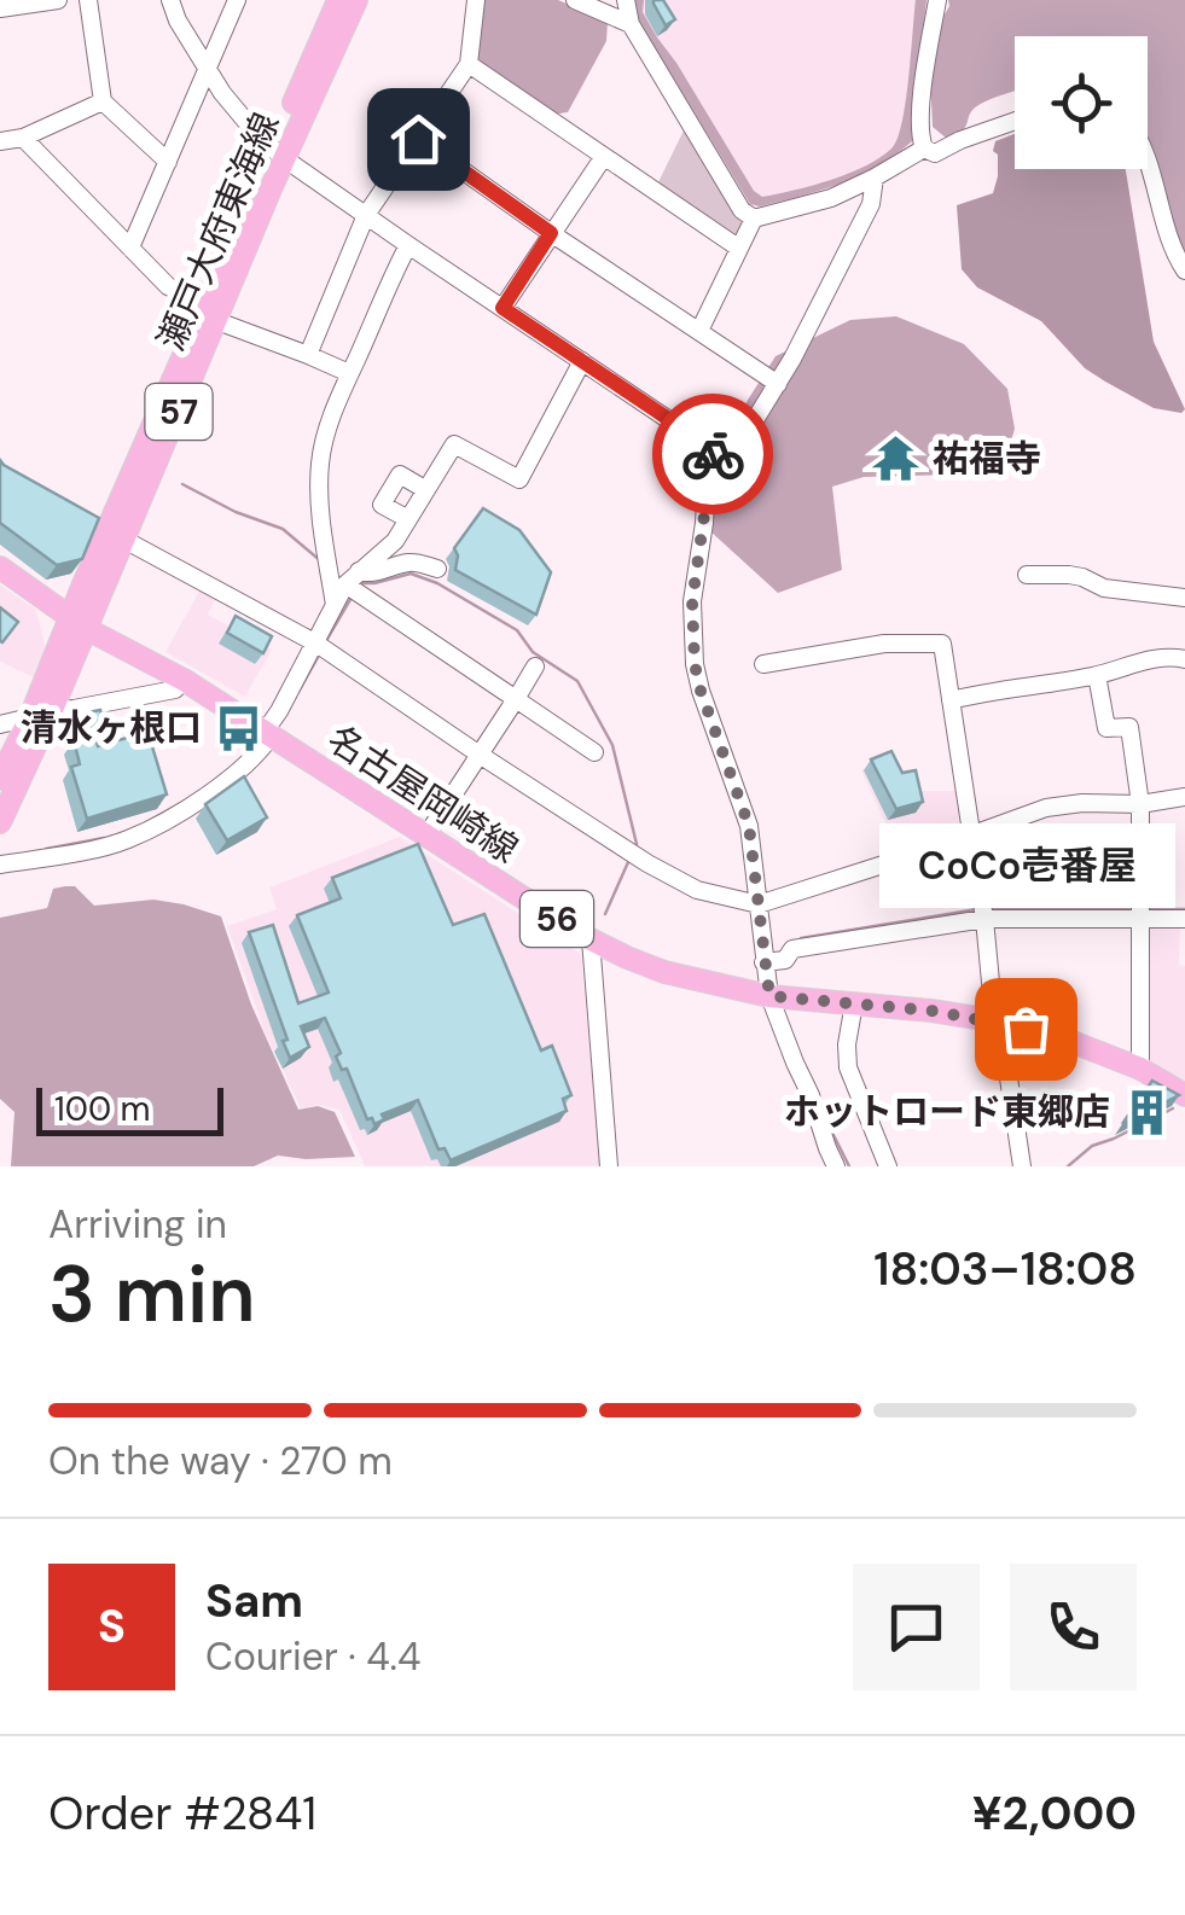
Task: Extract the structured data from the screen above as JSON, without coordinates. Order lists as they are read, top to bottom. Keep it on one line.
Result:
{"streets":{"main road":["瀬戸大府東海線","57","名古屋岡崎線","56"]},"crossings":[["瀬戸大府東海線","名古屋岡崎線"]],"places":{"temple":["祐福寺"],"bus stop":["清水ヶ根口"],"other":["CoCo壱番屋"],"building":["ホットロード東郷店"]},"scale_bar":"100 m","page":{"bubble":"CoCo壱番屋","scale":"100 m","heading":["3 min","Arriving in","18:03–18:08"],"panel":["Sam","Courier · 4.4","Order #2841","¥2,000"],"bar":"On the way · 270 m","round":"S"}}
